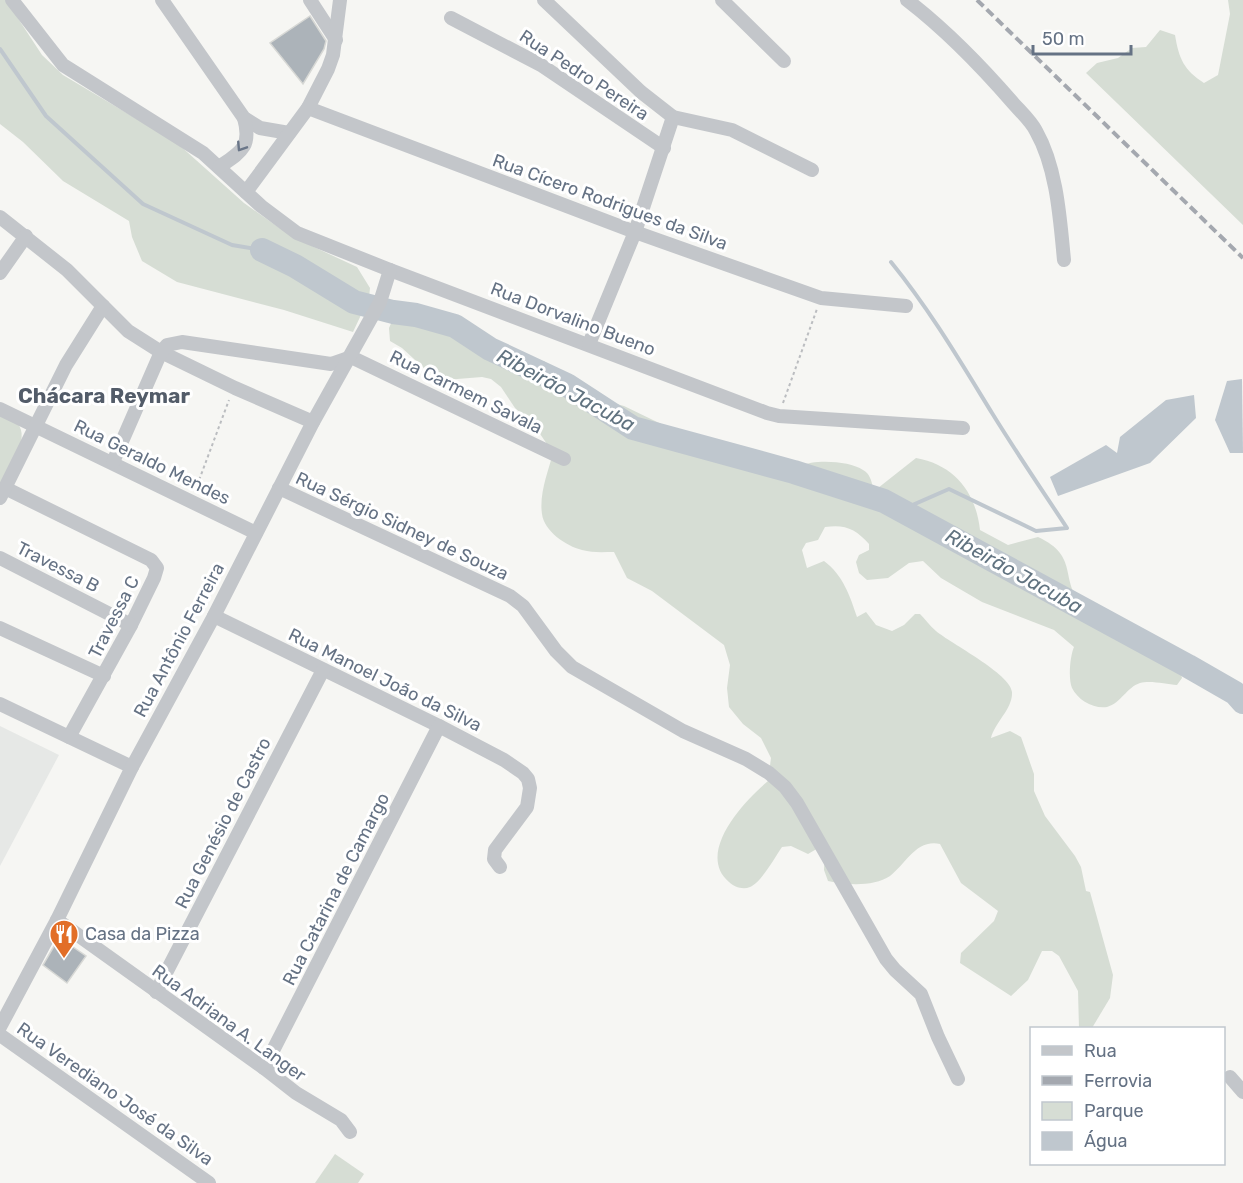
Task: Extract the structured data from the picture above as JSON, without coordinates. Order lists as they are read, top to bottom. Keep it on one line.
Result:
{"streets":{"street":["Rua Pedro Pereira","Rua Cícero Rodrigues da Silva","Rua Dorvalino Bueno","Rua Carmem Savala","Rua Geraldo Mendes","Rua Sérgio Sidney de Souza","Travessa B","Travessa C","Rua Antônio Ferreira","Rua Manoel João da Silva","Rua Genésio de Castro","Rua Catarina de Camargo","Rua Adriana A. Langer","Rua Verediano José da Silva"]},"crossings":[["Rua Dorvalino Bueno","Rua Antônio Ferreira"],["Rua Carmem Savala","Rua Antônio Ferreira"],["Rua Geraldo Mendes","Rua Antônio Ferreira"],["Rua Sérgio Sidney de Souza","Rua Antônio Ferreira"],["Travessa B","Travessa C"],["Rua Antônio Ferreira","Rua Manoel João da Silva"],["Rua Antônio Ferreira","Rua Adriana A. Langer"],["Rua Manoel João da Silva","Rua Genésio de Castro"],["Rua Manoel João da Silva","Rua Catarina de Camargo"],["Rua Genésio de Castro","Rua Adriana A. Langer"],["Rua Catarina de Camargo","Rua Adriana A. Langer"]],"districts":["Chácara Reymar"],"water":["Ribeirão Jacuba"],"places":{"restaurant":["Casa da Pizza"]},"legend":["Rua","Ferrovia","Parque","Água"],"scale_bar":"50 m"}
